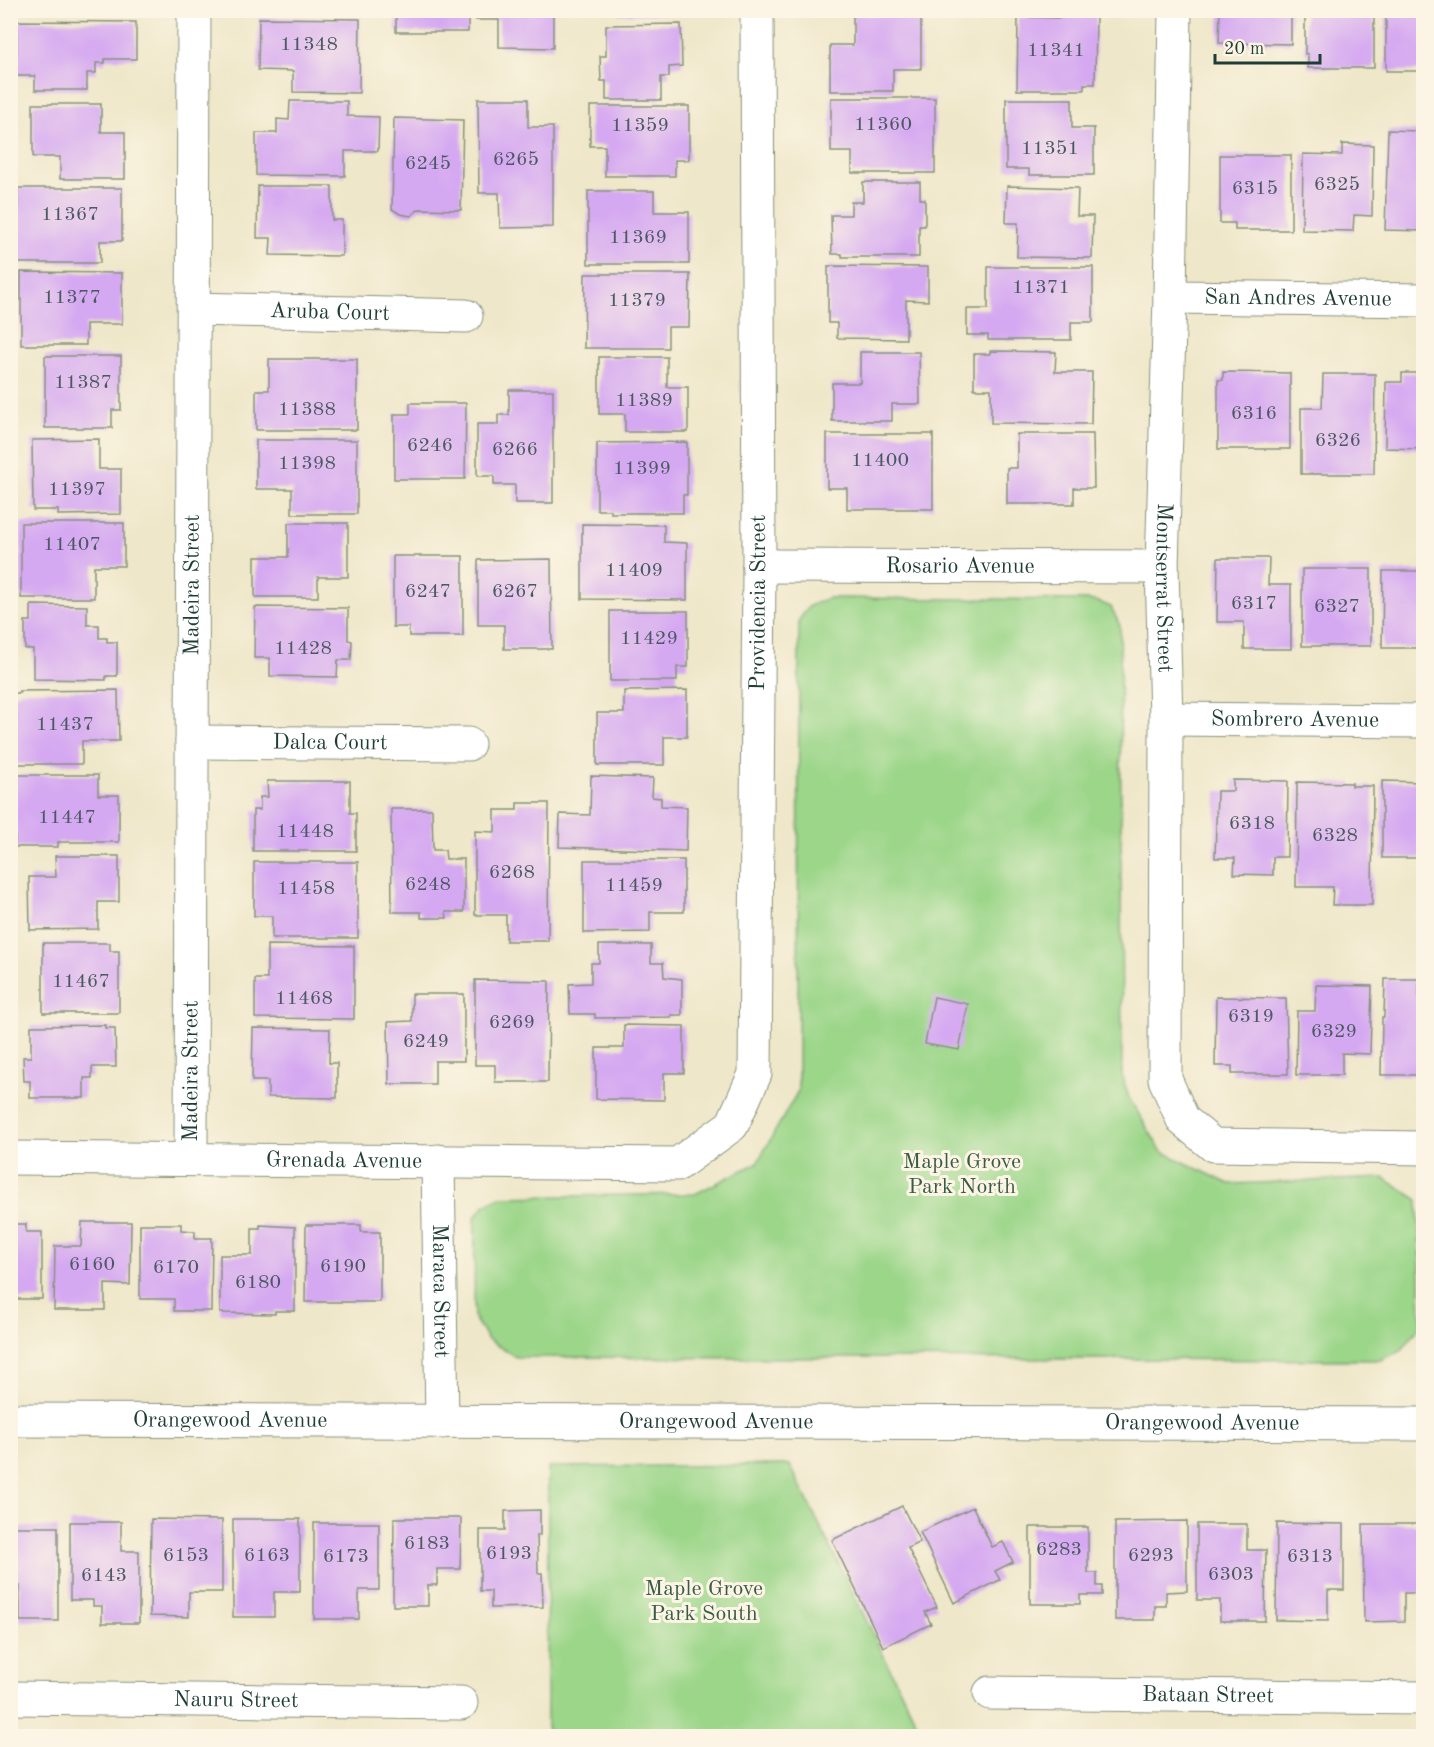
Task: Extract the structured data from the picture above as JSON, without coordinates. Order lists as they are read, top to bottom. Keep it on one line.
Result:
{"streets":{"street":["San Andres Avenue","Aruba Court","Rosario Avenue","Madeira Street","Montserrat Street","Providencia Street","Sombrero Avenue","Dalca Court","Grenada Avenue","Maraca Street","Orangewood Avenue","Bataan Street","Nauru Street"]},"crossings":[["San Andres Avenue","Montserrat Street"],["Aruba Court","Madeira Street"],["Rosario Avenue","Montserrat Street"],["Rosario Avenue","Providencia Street"],["Madeira Street","Dalca Court"],["Madeira Street","Grenada Avenue"],["Montserrat Street","Sombrero Avenue"],["Providencia Street","Grenada Avenue"],["Grenada Avenue","Maraca Street"],["Maraca Street","Orangewood Avenue"]],"parks":["Maple Grove Park North","Maple Grove Park South"],"house_numbers":["11348","11341","11360","11359","11351","6265","6245","6325","6315","11367","11369","11371","11377","11379","11387","11389","11388","6316","6326","6246","6266","11400","11398","11399","11397","11407","11409","6247","6267","6317","6327","11429","11428","11437","11447","6318","11448","6328","6268","6248","11459","11458","11467","11468","6319","6269","6329","6249","6160","6190","6170","6180","6183","6283","6193","6153","6163","6293","6173","6313","6303","6143"],"scale_bar":"20 m"}
